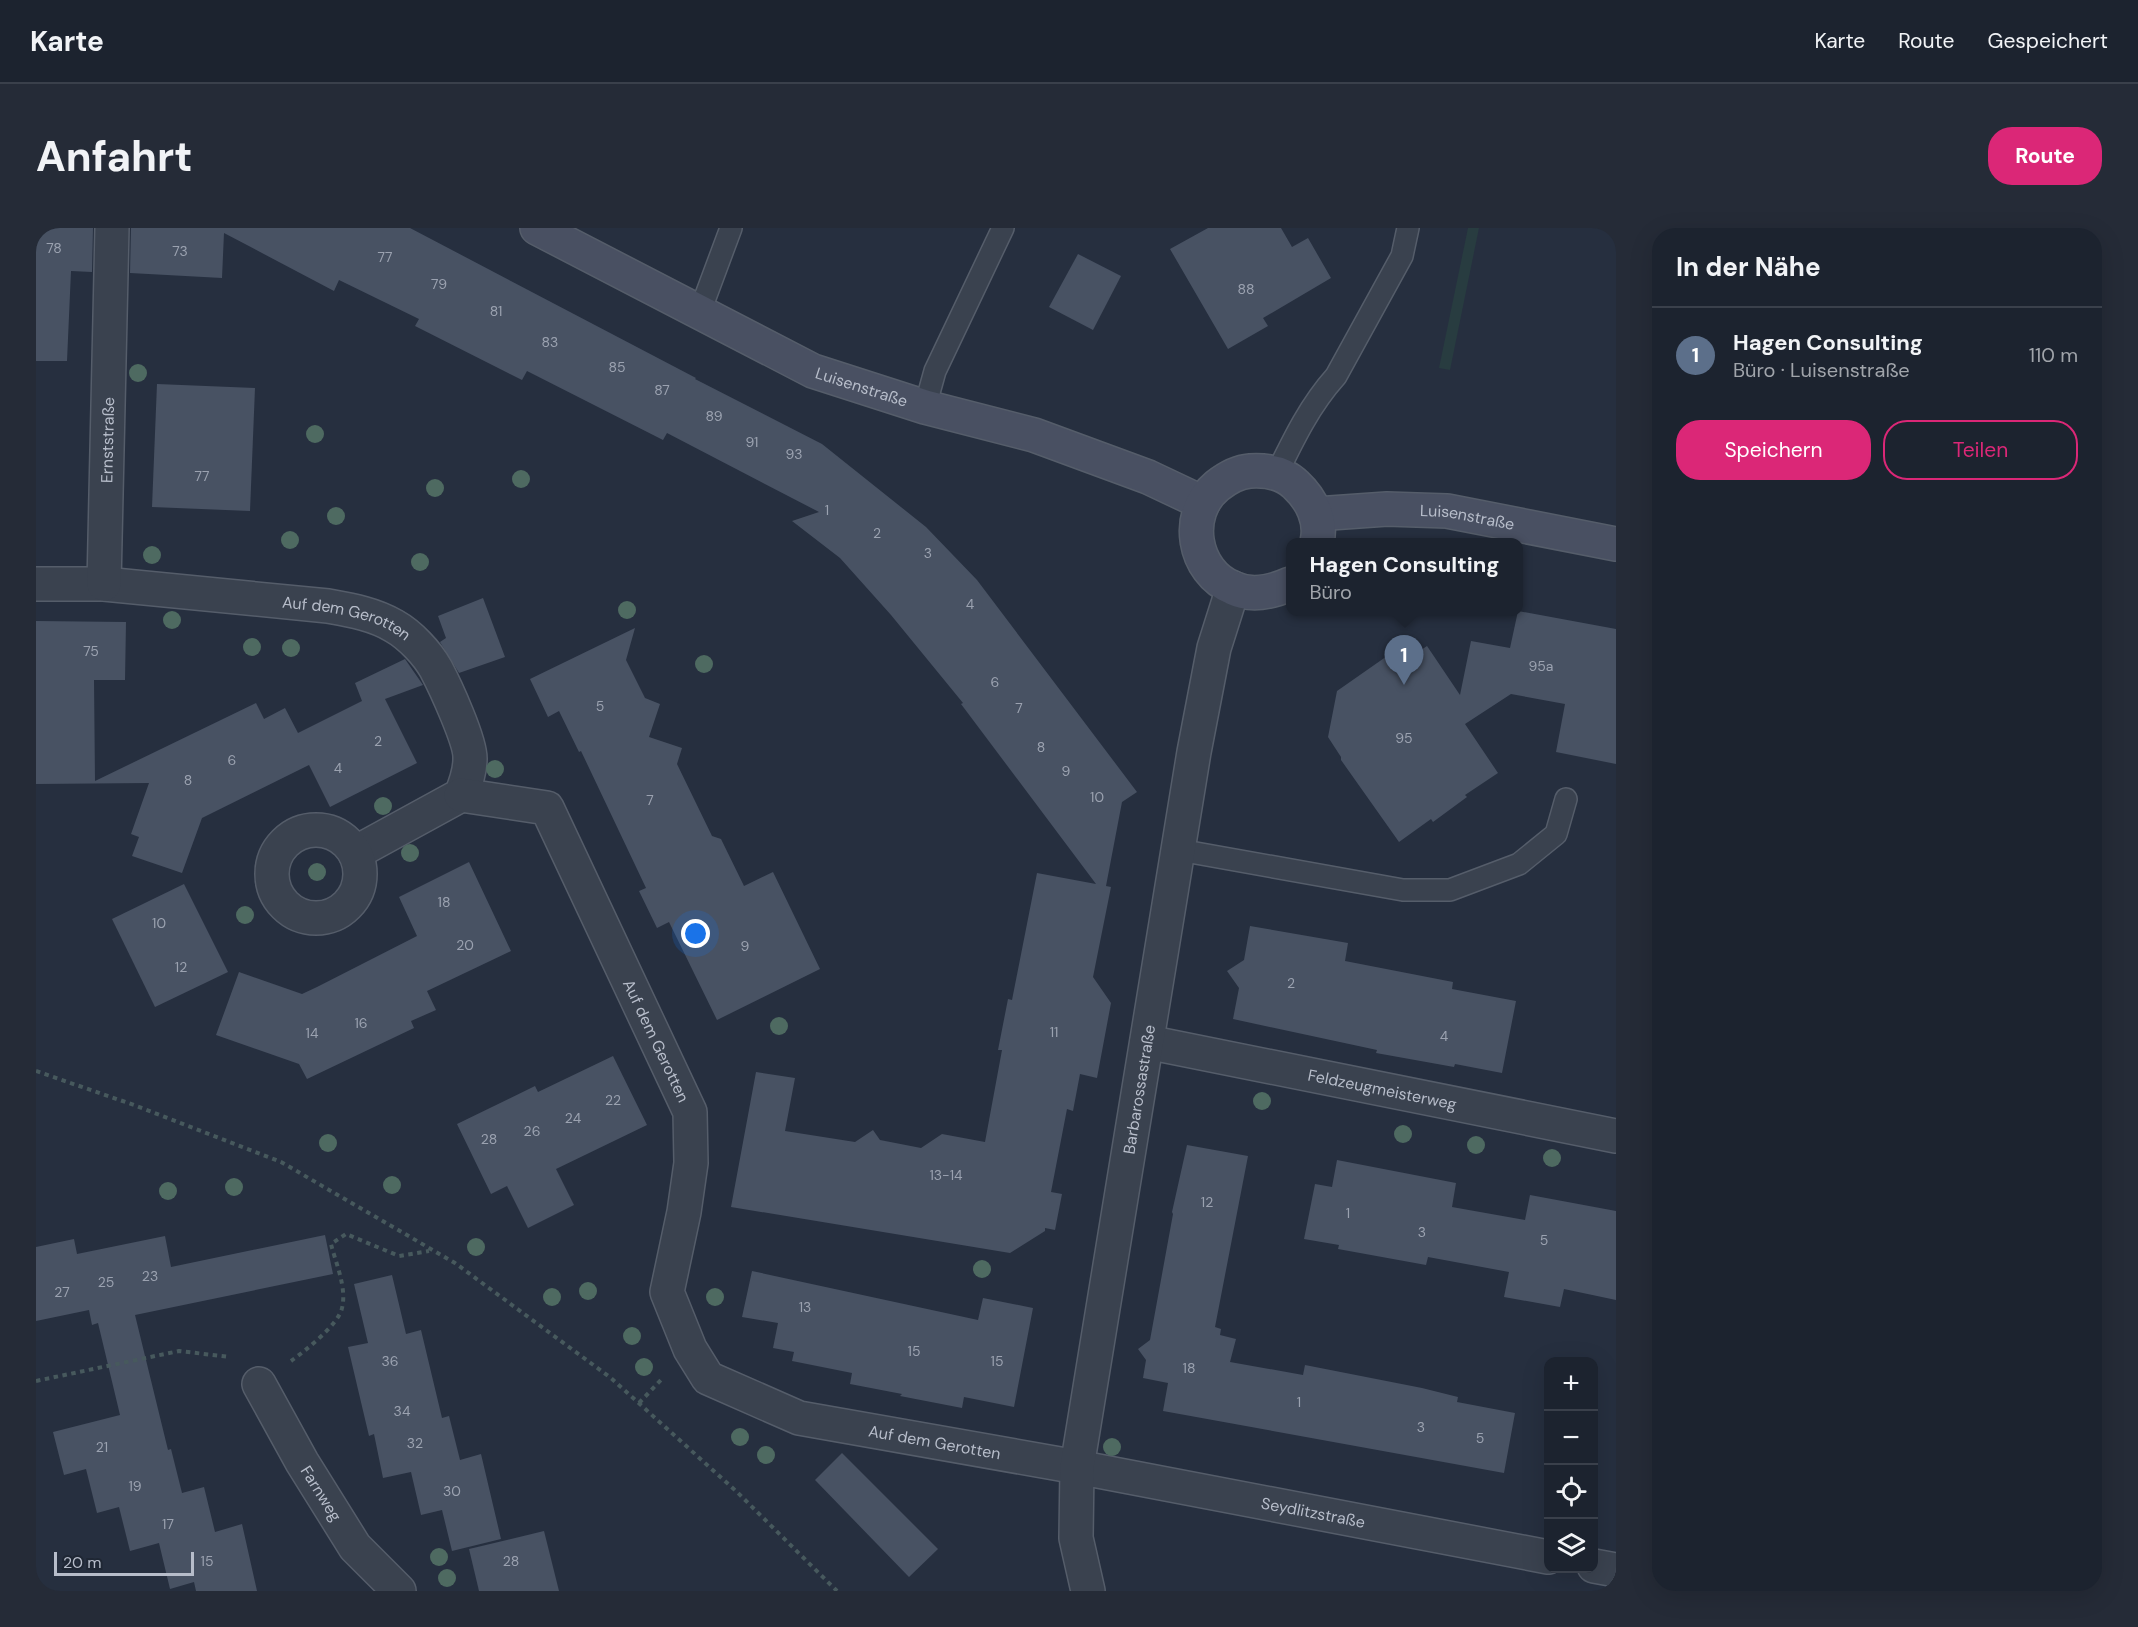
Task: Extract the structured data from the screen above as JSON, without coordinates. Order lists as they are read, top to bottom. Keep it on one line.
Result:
{"streets":{"main road":["Luisenstraße"],"street":["Ernststraße","Auf dem Gerotten","Barbarossastraße","Feldzeugmeisterweg","Farnweg","Seydlitzstraße"]},"crossings":[["Ernststraße","Auf dem Gerotten"],["Auf dem Gerotten","Barbarossastraße"],["Auf dem Gerotten","Seydlitzstraße"],["Barbarossastraße","Feldzeugmeisterweg"],["Barbarossastraße","Seydlitzstraße"]],"house_numbers":["78","73","77","79","88","81","83","85","87","89","91","93","77","1","2","3","4","75","95a","6","5","7","95","2","8","6","4","9","8","10","7","18","10","20","9","12","2","16","11","14","4","22","24","26","28","13-14","12","1","3","5","23","25","27","13","15","36","15","18","1","34","3","5","32","21","19","30","17","15","28"],"scale_bar":"20 m","page":{"header":"Karte","nav":["Karte","Route","Gespeichert"],"buttons":["Route",["Speichern","Teilen"]],"title":"Anfahrt","heading":"In der Nähe","list":[{"mark":"1","name":"Hagen Consulting","note":"Büro · Luisenstraße","value":"110 m"}],"popup":["Hagen Consulting","Büro"],"pins":"1","map_buttons":["+","−"],"scale":"20 m"}}
